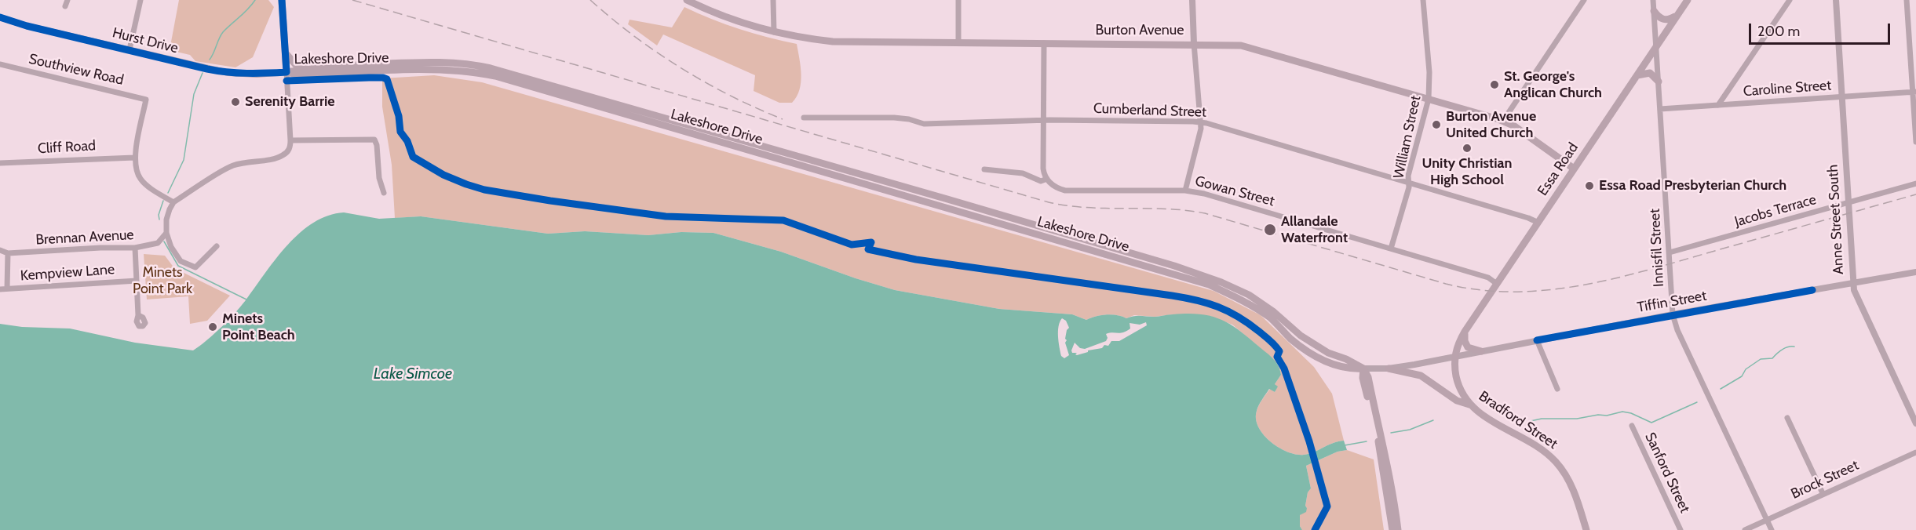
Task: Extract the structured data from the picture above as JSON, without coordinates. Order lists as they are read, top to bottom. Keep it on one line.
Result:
{"streets":{"main road":["Burton Avenue","Lakeshore Drive","Essa Road","Bradford Street"],"street":["Hurst Drive","Southview Road","Caroline Street","Cumberland Street","William Street","Cliff Road","Gowan Street","Jacobs Terrace","Anne Street South","Brennan Avenue","Innisfil Street","Kempview Lane","Tiffin Street","Sanford Street","Brock Street"]},"crossings":[["Burton Avenue","William Street"],["Burton Avenue","Essa Road"],["Hurst Drive","Lakeshore Drive"],["Lakeshore Drive","Tiffin Street"],["Southview Road","Cliff Road"],["Caroline Street","Anne Street South"],["Caroline Street","Innisfil Street"],["Cumberland Street","William Street"],["Cumberland Street","Essa Road"],["William Street","Gowan Street"],["Essa Road","Gowan Street"],["Essa Road","Innisfil Street"],["Essa Road","Tiffin Street"],["Essa Road","Bradford Street"],["Jacobs Terrace","Anne Street South"],["Jacobs Terrace","Innisfil Street"],["Anne Street South","Tiffin Street"],["Innisfil Street","Tiffin Street"],["Innisfil Street","Brock Street"],["Tiffin Street","Bradford Street"]],"water":["Lake Simcoe"],"parks":["Minets Point Park"],"places":["St. George's Anglican Church","Serenity Barrie","Burton Avenue United Church","Unity Christian High School","Essa Road Presbyterian Church","Allandale Waterfront","Minets Point Beach"],"scale_bar":"200 m"}
